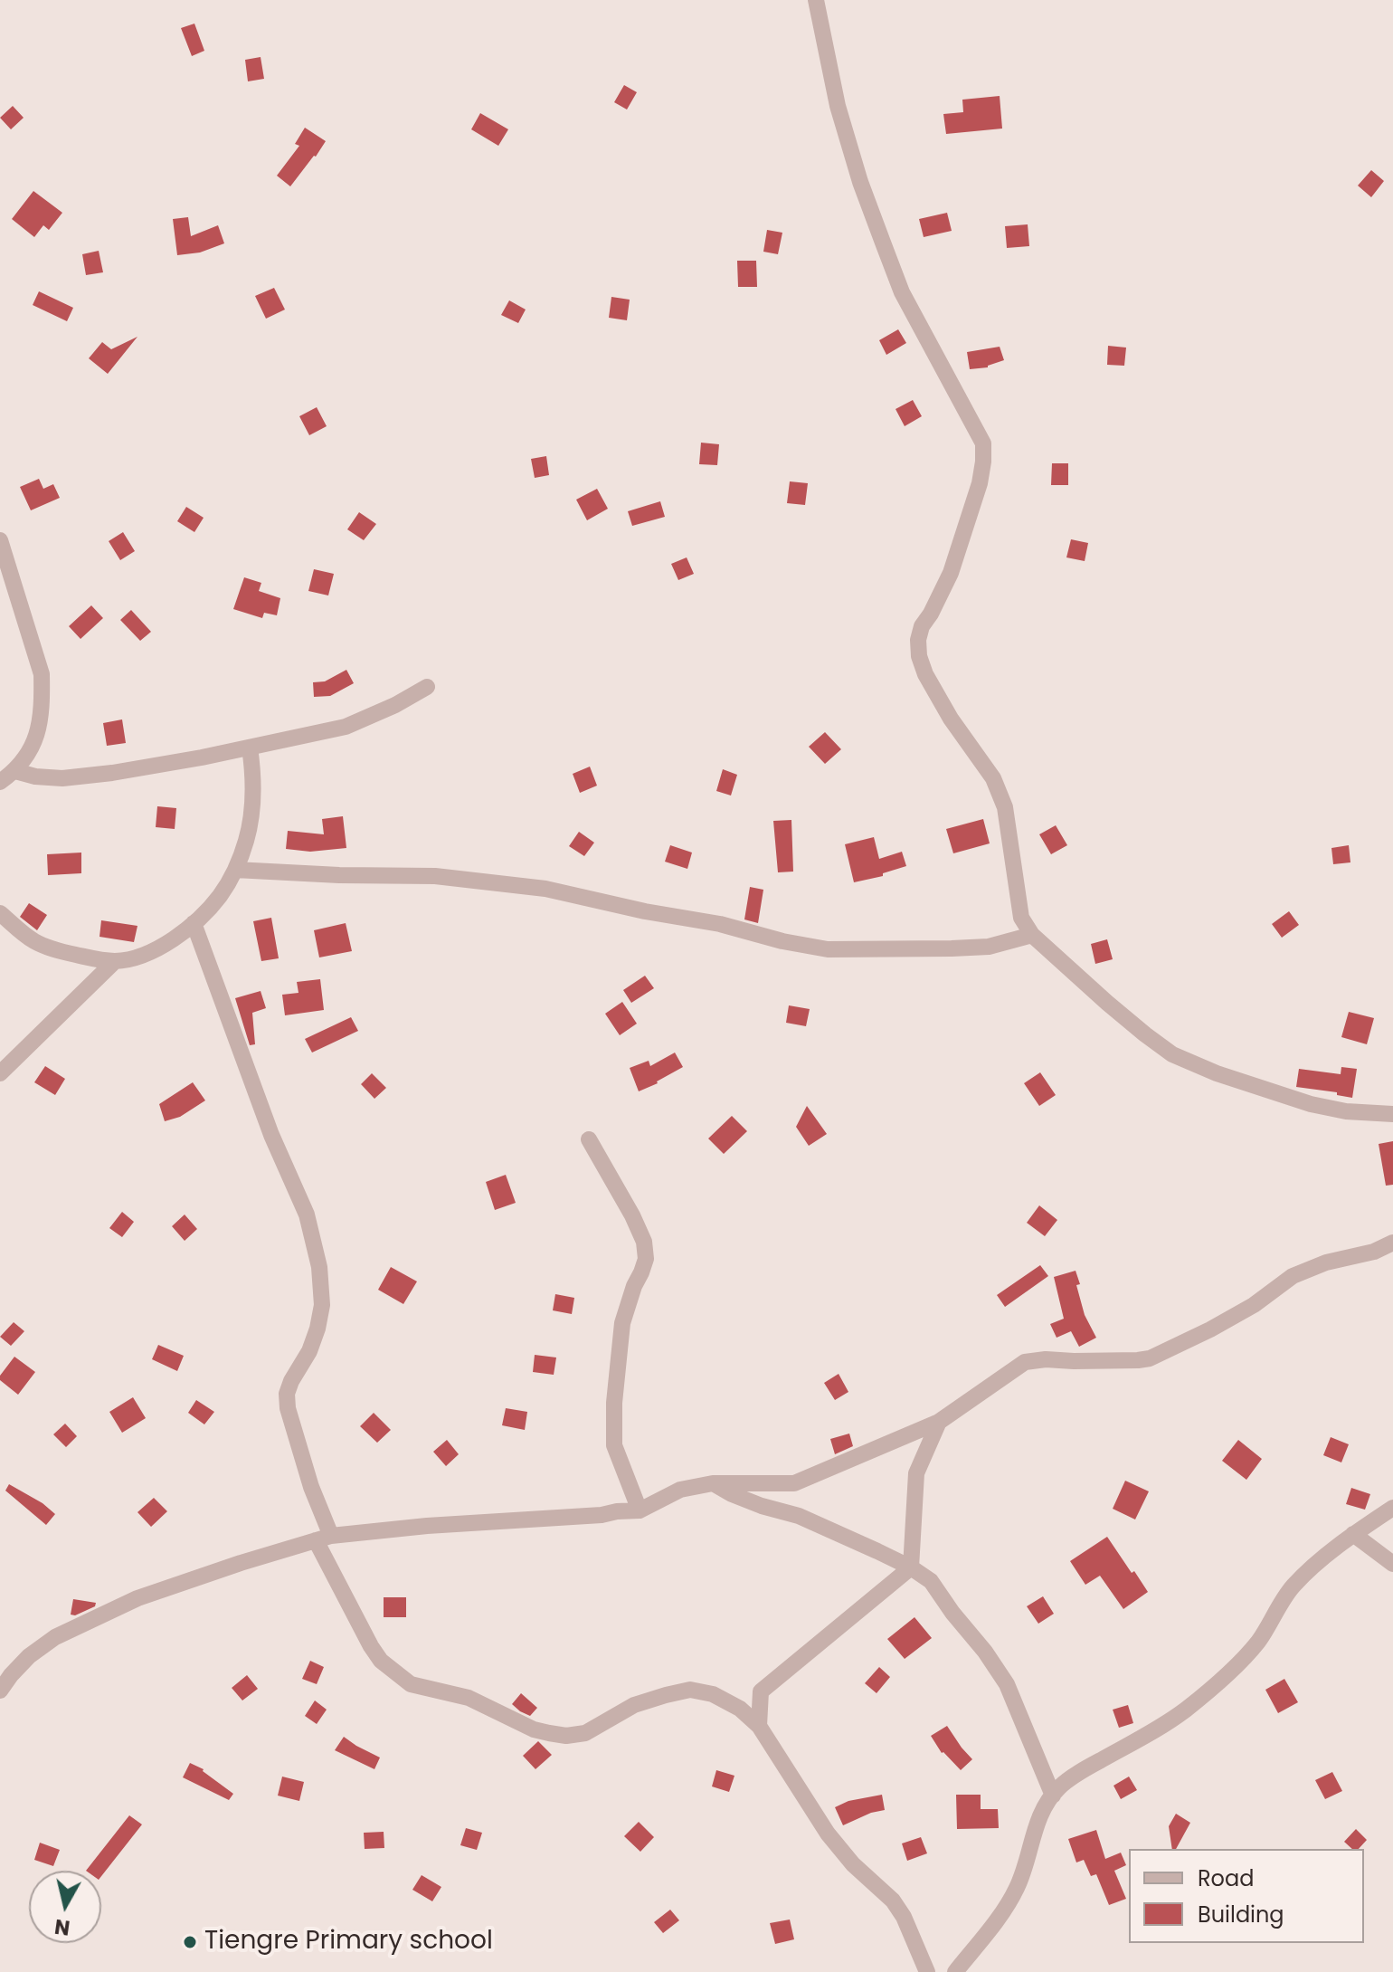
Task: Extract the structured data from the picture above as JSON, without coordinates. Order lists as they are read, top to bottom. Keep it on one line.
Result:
{"places":["Tiengre Primary school"],"legend":["Road","Building"],"north":"bottom"}
